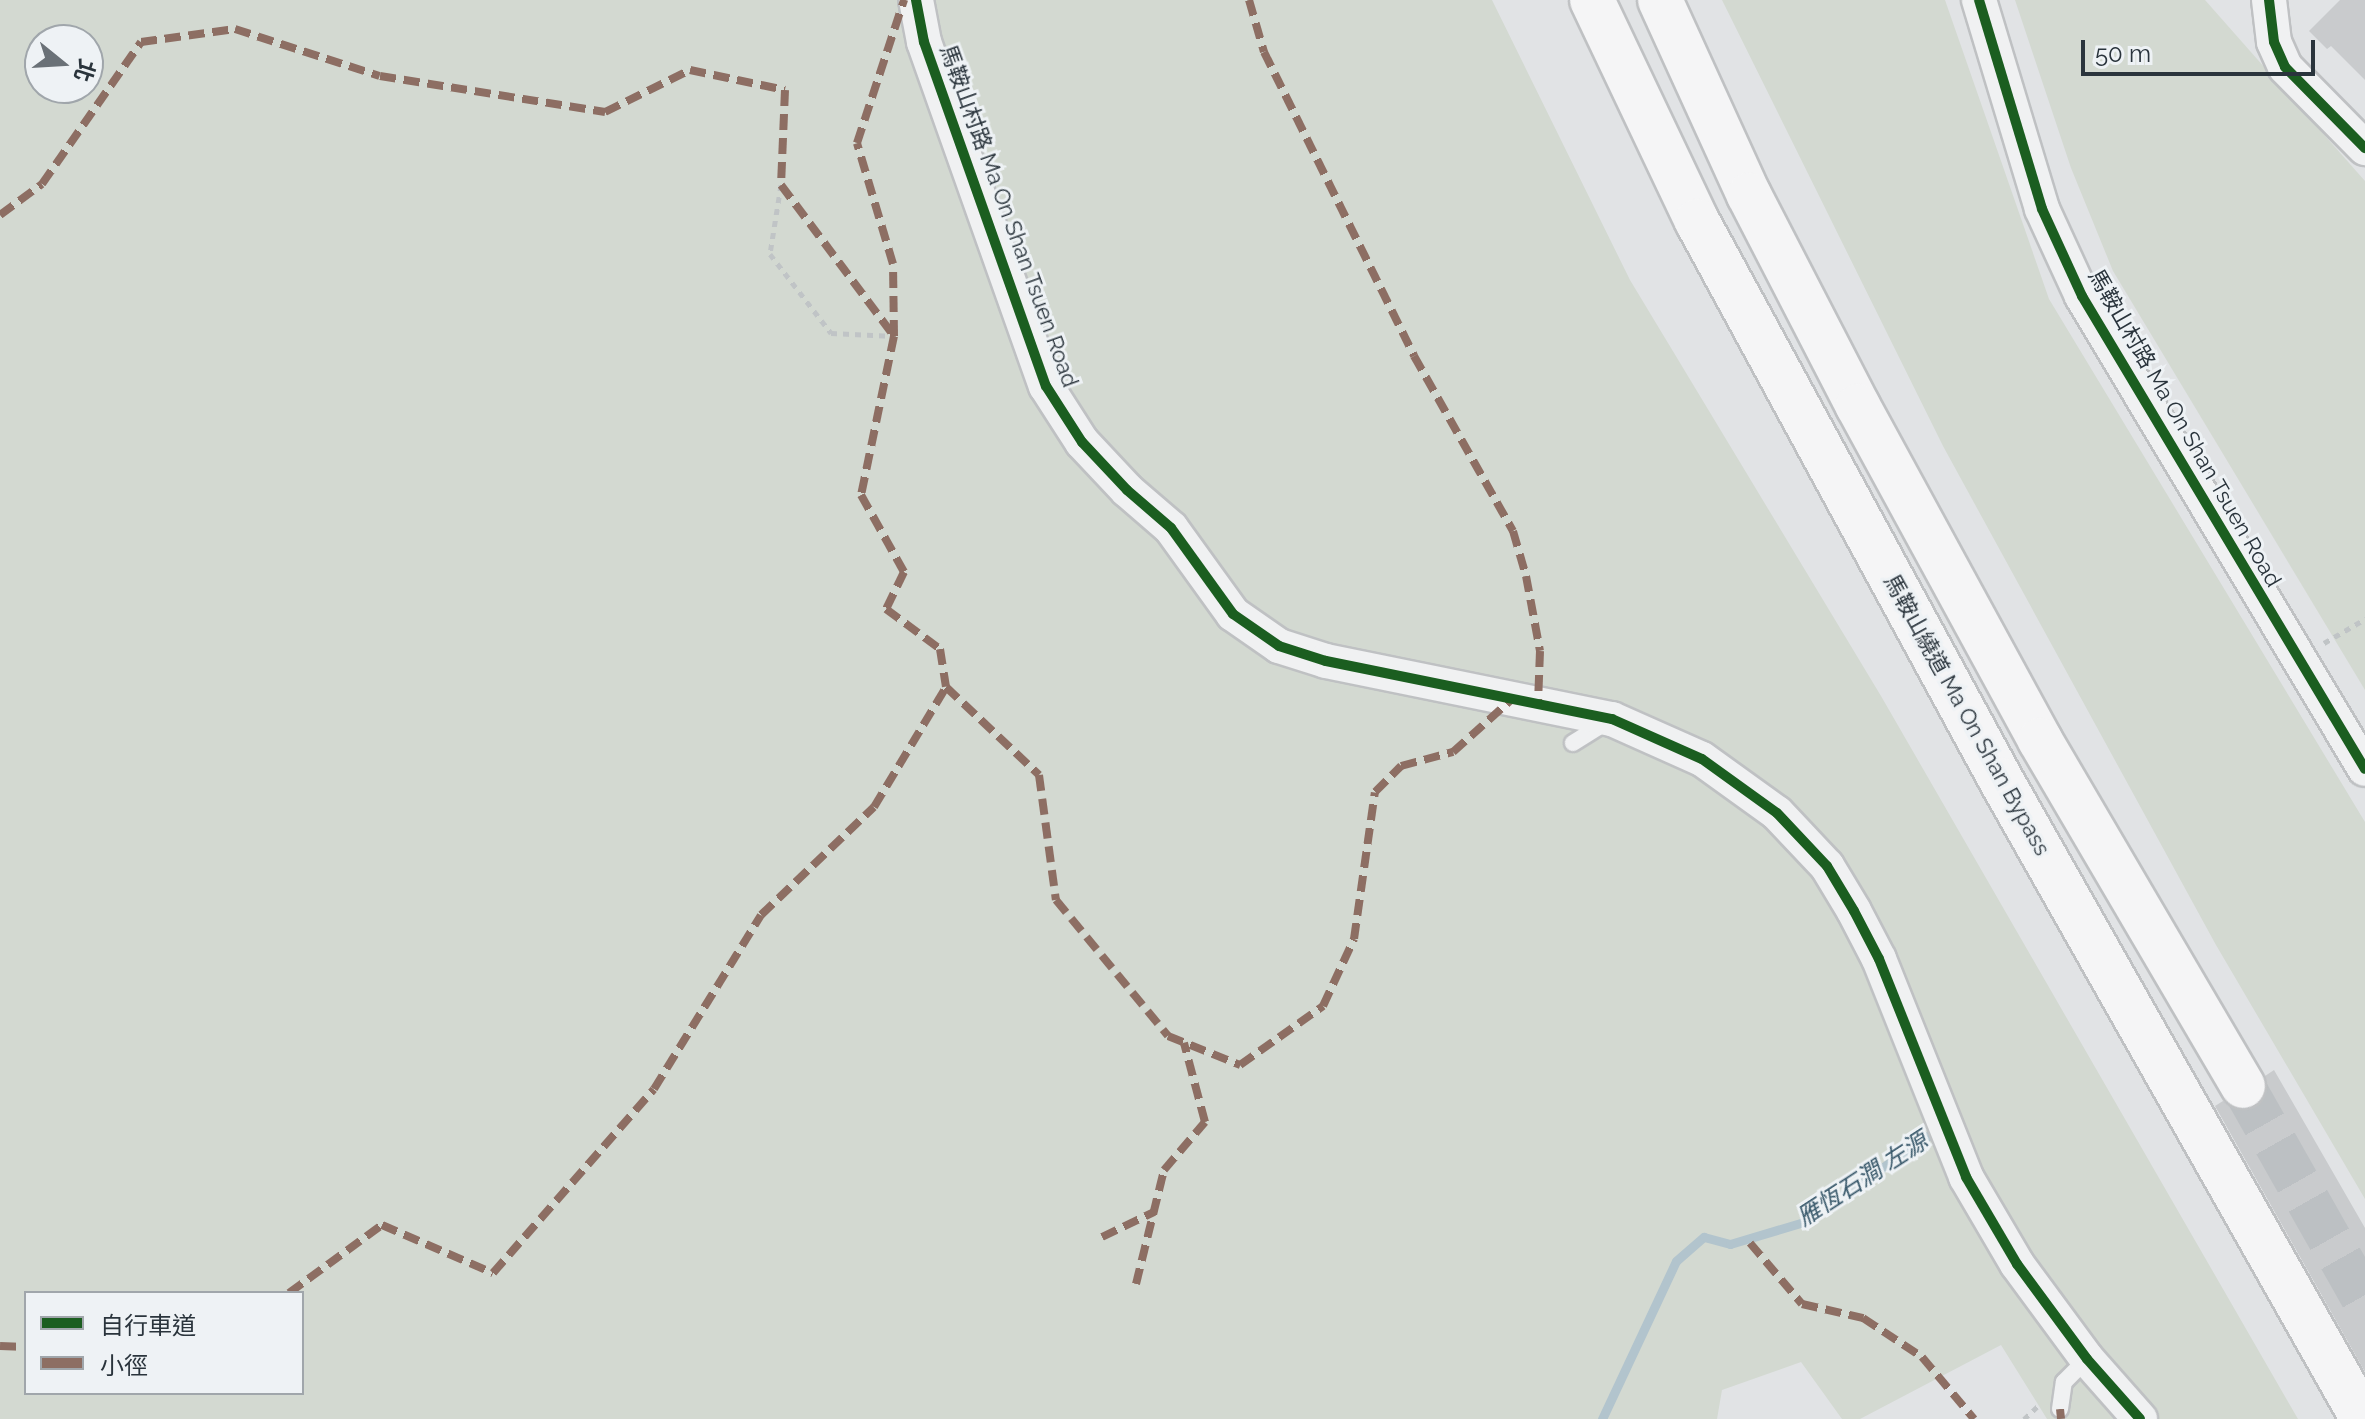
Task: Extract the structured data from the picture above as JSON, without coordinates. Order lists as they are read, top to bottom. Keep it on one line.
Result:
{"streets":{"main road":["馬鞍山繞道 Ma On Shan Bypass"],"street":["馬鞍山村路 Ma On Shan Tsuen Road"]},"water":["雁恆石澗 左源"],"legend":["自行車道","小徑"],"scale_bar":"50 m","north":"right"}
